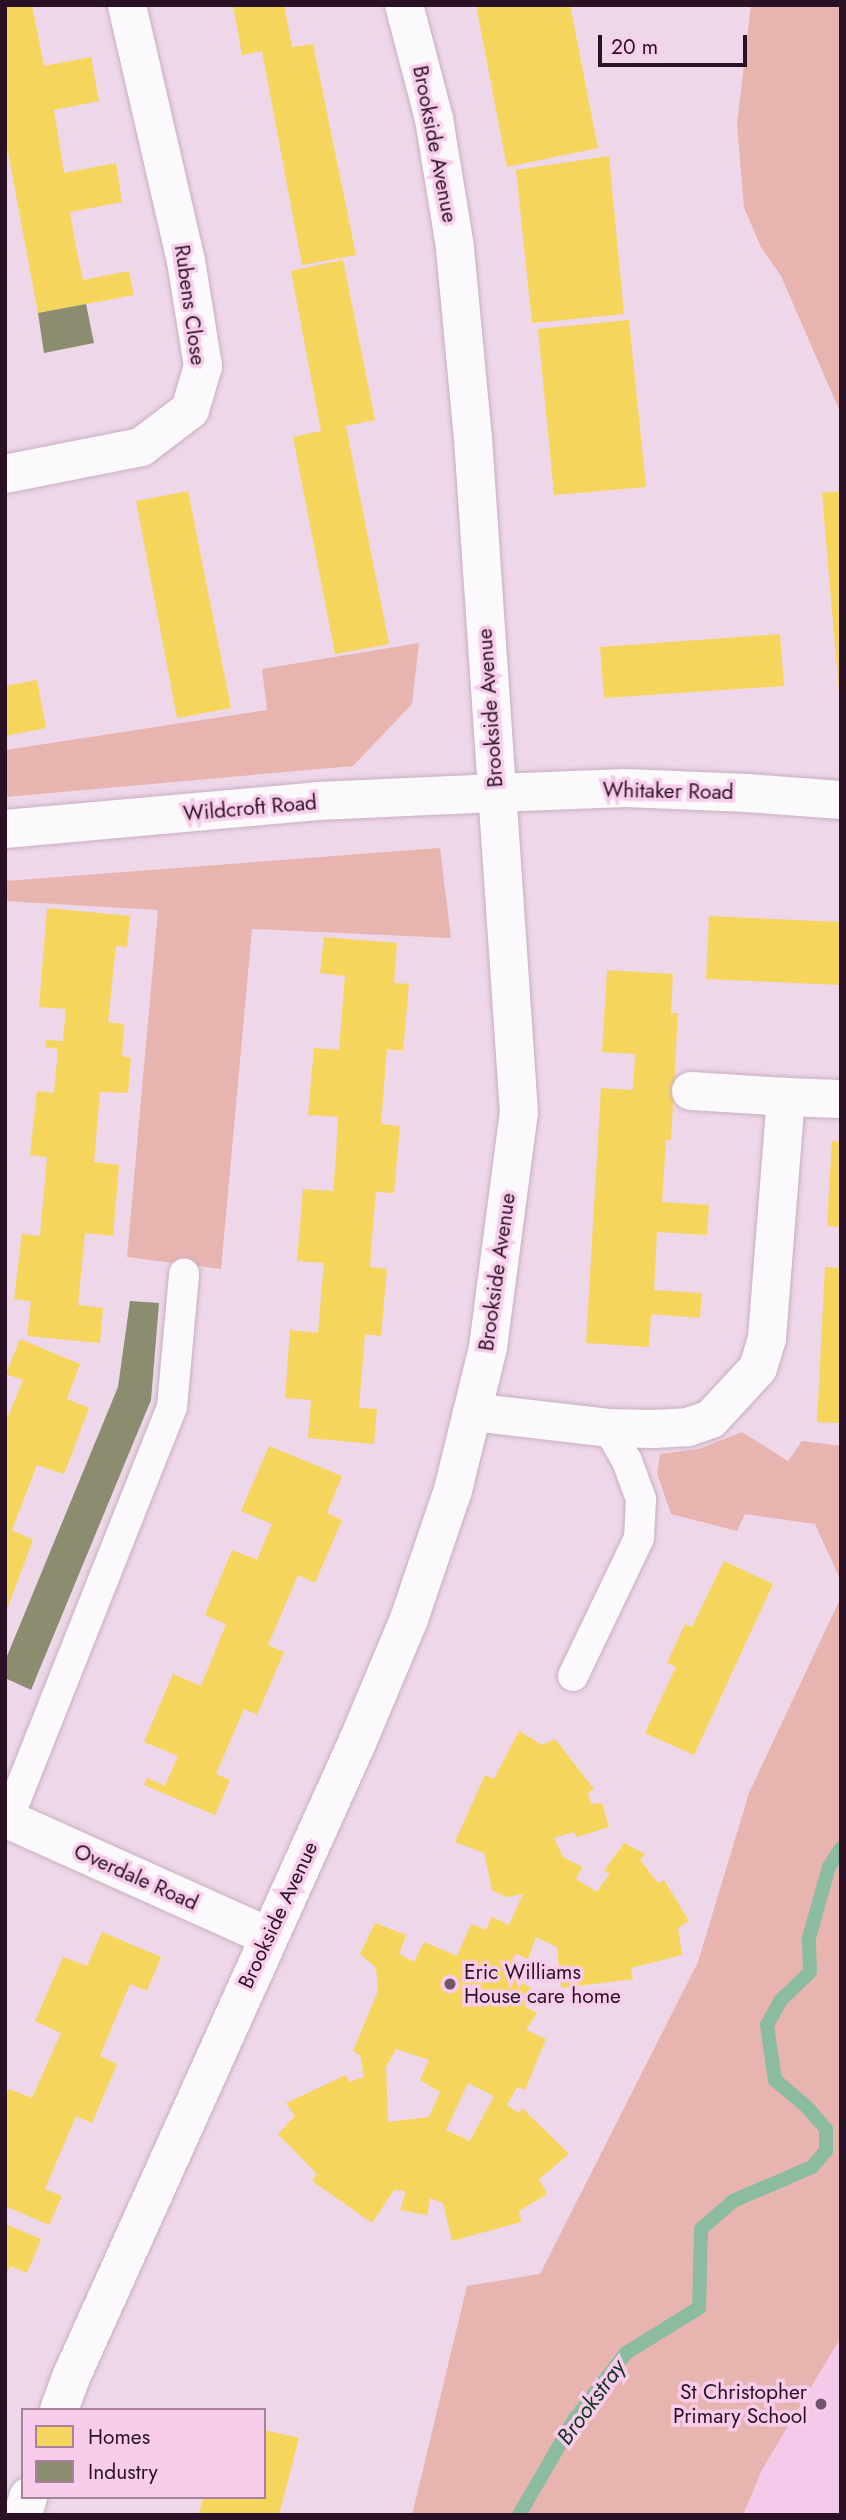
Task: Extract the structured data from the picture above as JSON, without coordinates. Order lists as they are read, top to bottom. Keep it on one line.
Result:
{"streets":{"street":["Brookside Avenue","Rubens Close","Whitaker Road","Wildcroft Road","Overdale Road"]},"crossings":[["Brookside Avenue","Whitaker Road"],["Brookside Avenue","Wildcroft Road"],["Brookside Avenue","Overdale Road"],["Whitaker Road","Wildcroft Road"]],"water":["Brookstray"],"places":["Eric Williams House care home","St Christopher Primary School"],"legend":["Homes","Industry"],"scale_bar":"20 m"}
